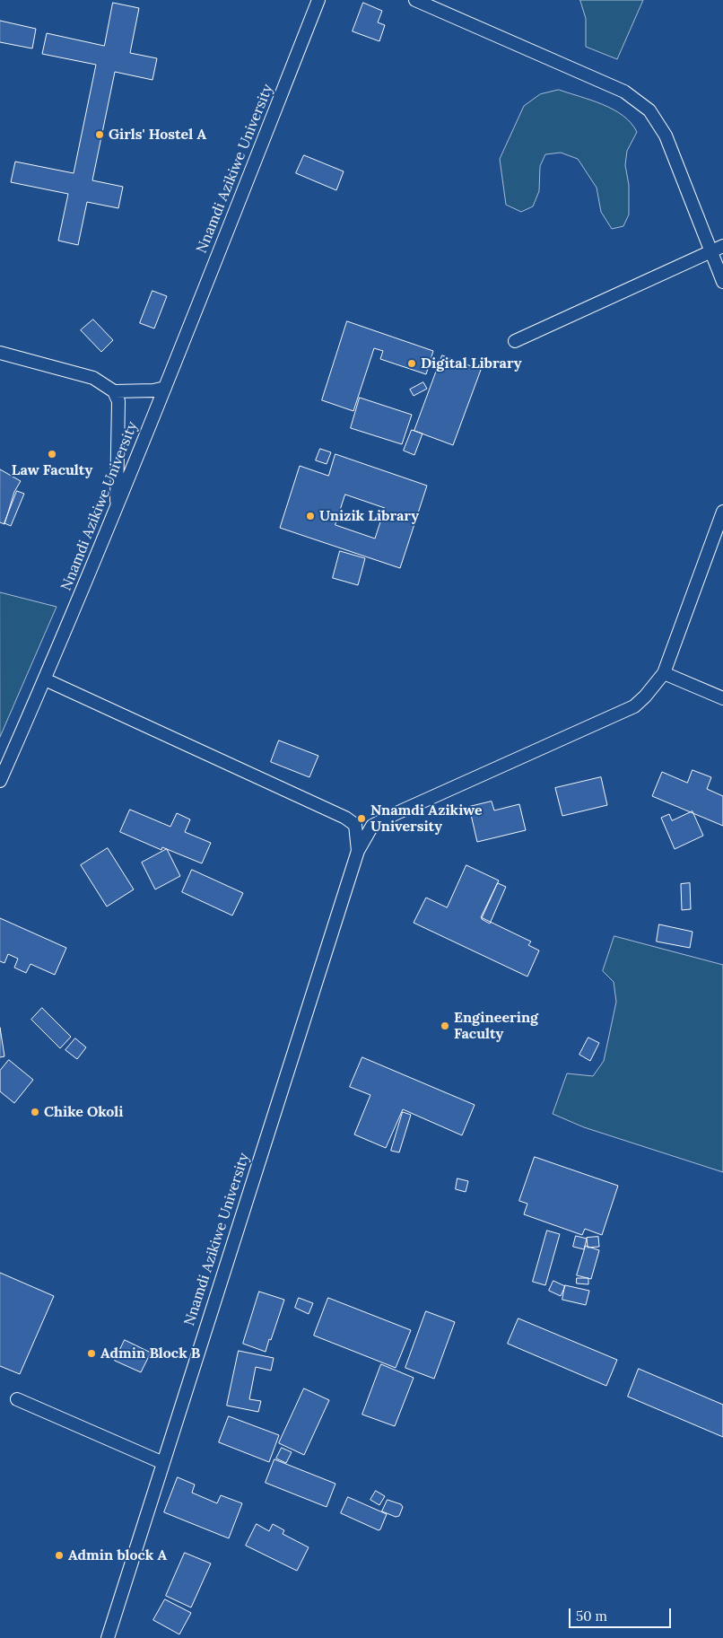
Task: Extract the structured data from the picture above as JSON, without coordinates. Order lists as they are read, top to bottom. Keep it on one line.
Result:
{"streets":{"street":["Nnamdi Azikiwe University"]},"places":["Girls' Hostel A","Digital Library","Law Faculty","Unizik Library","Nnamdi Azikiwe University","Engineering Faculty","Chike Okoli","Admin Block B","Admin block A"],"scale_bar":"50 m"}
